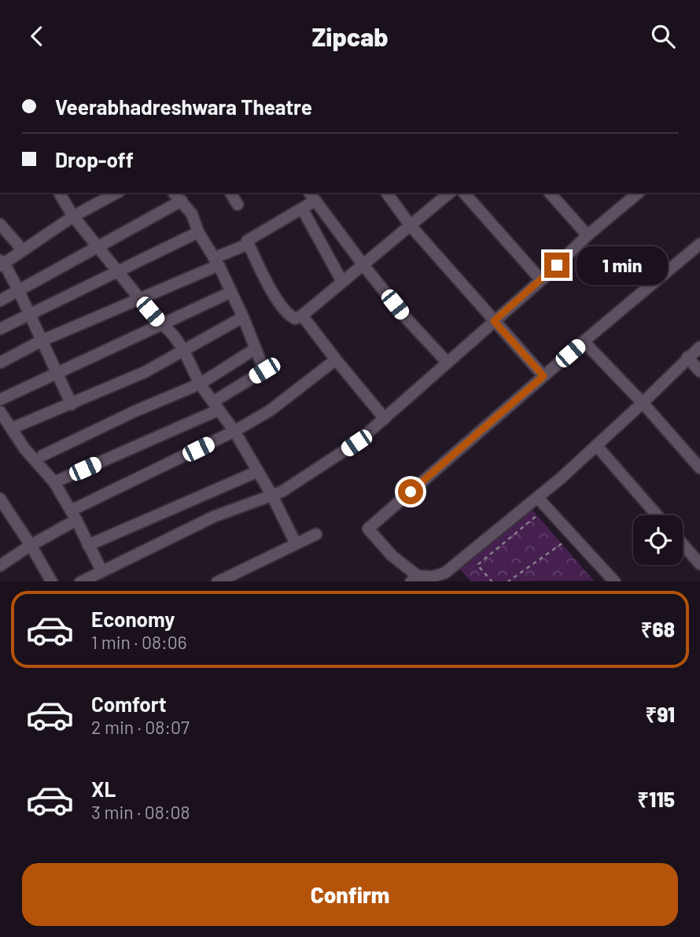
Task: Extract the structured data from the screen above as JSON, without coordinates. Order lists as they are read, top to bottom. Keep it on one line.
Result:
{"page":{"header":"Zipcab","banner":["Veerabhadreshwara Theatre","Drop-off"],"bubble":"1 min","list":[{"name":"Economy","note":"1 min · 08:06","value":"₹68"},{"name":"Comfort","note":"2 min · 08:07","value":"₹91"},{"name":"XL","note":"3 min · 08:08","value":"₹115"}],"buttons":"Confirm"}}
